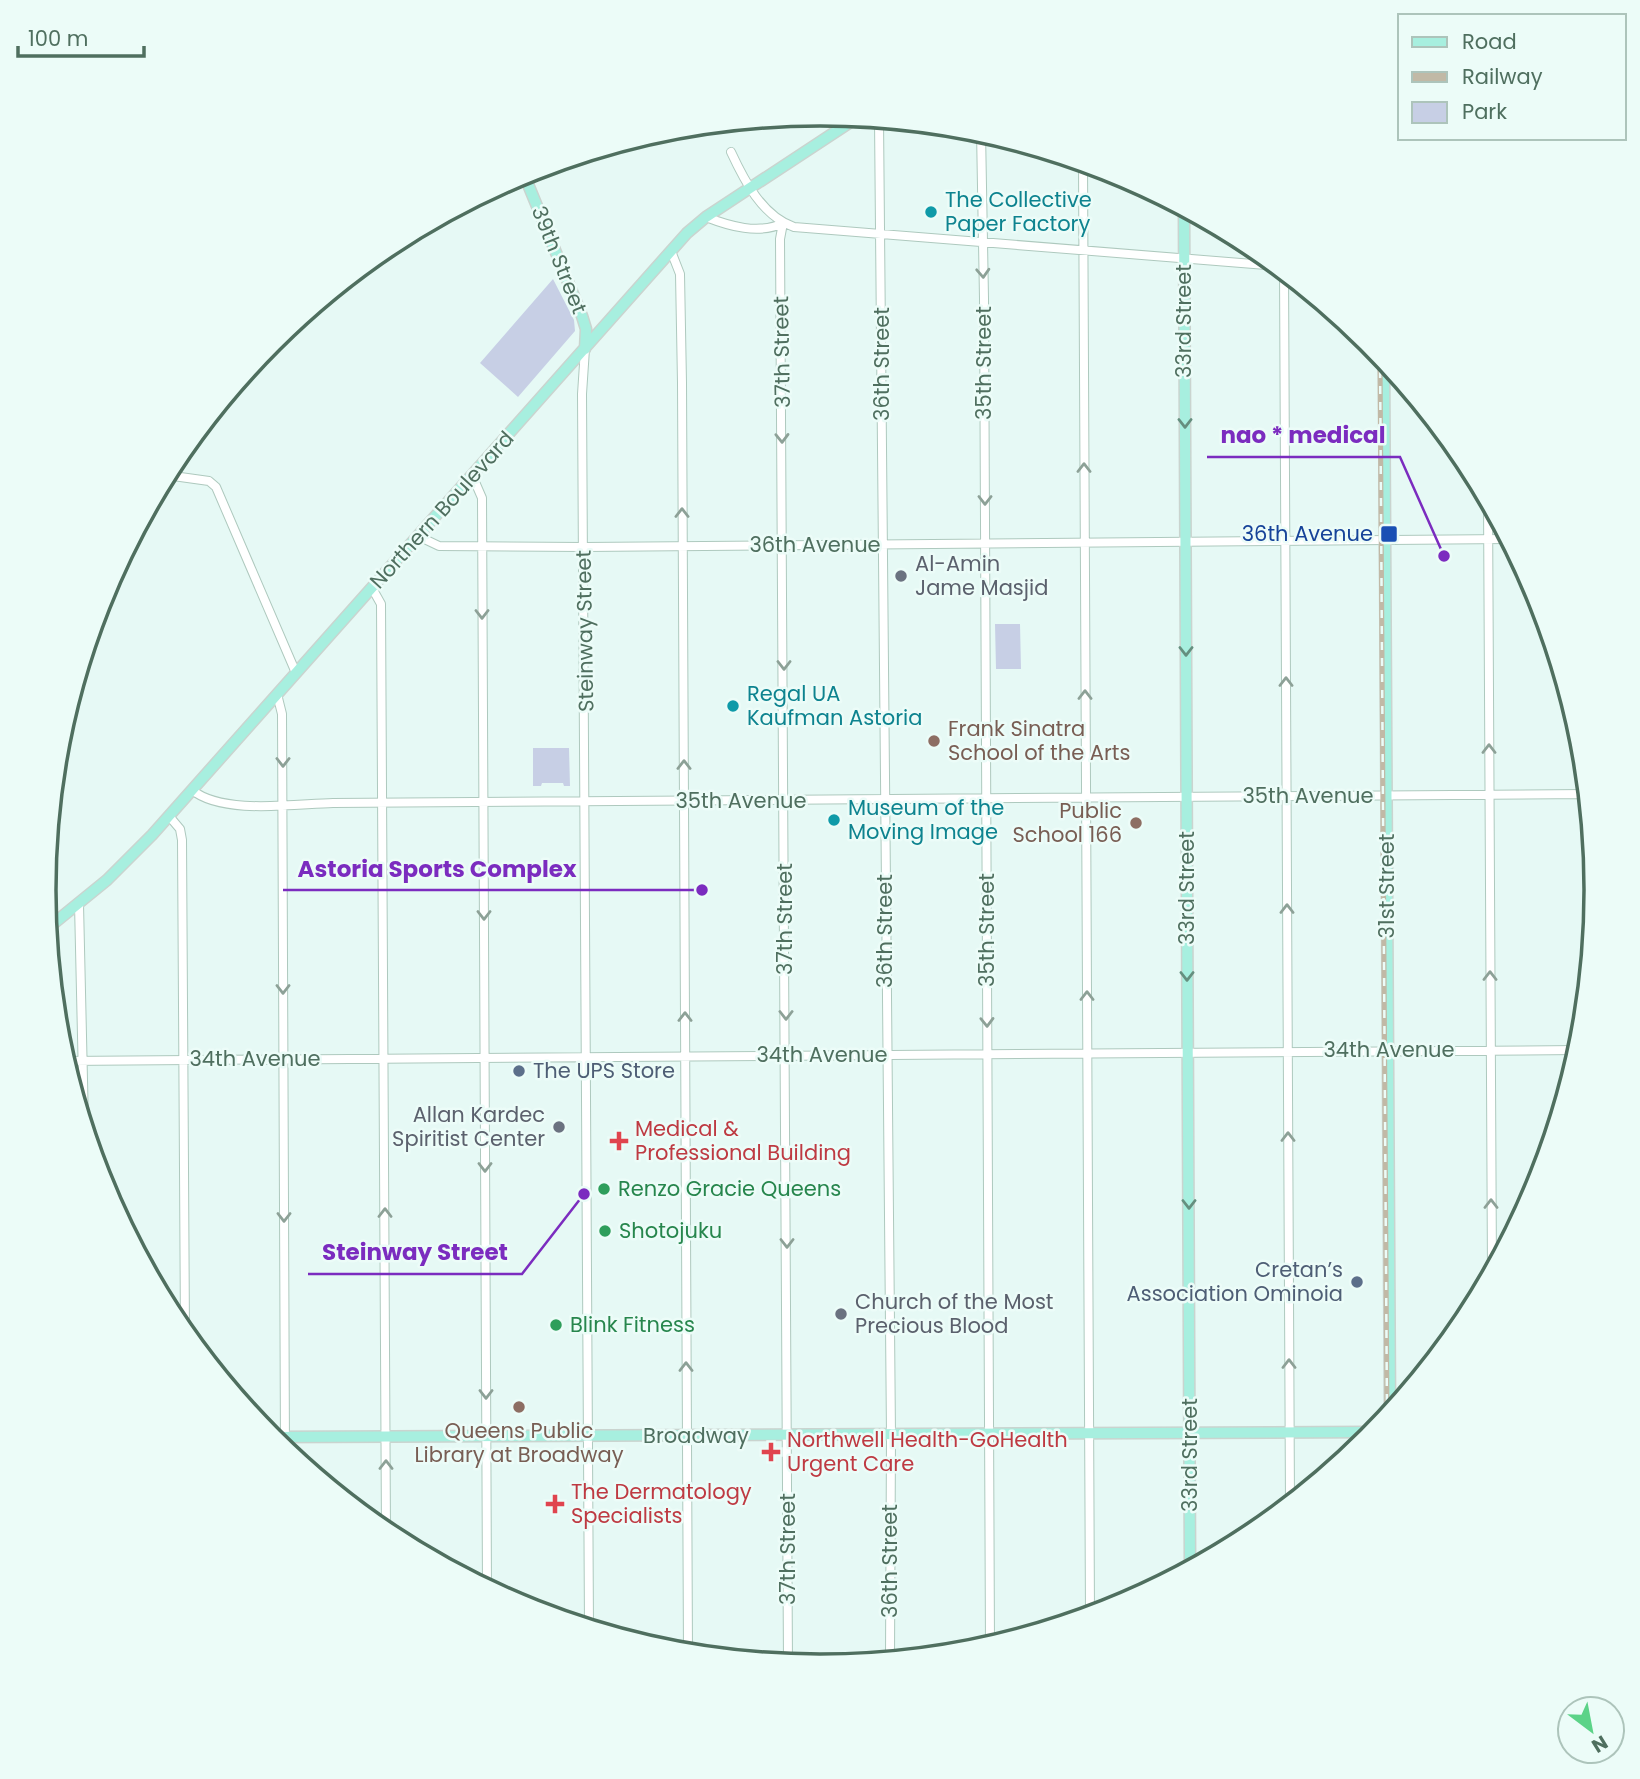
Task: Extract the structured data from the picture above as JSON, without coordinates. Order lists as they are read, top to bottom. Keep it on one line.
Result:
{"streets":{"main road":["39th Street","33rd Street","Northern Boulevard","31st Street","Broadway"],"street":["37th Street","35th Street","36th Street","36th Avenue","Steinway Street","35th Avenue","34th Avenue"]},"crossings":[["39th Street","Northern Boulevard"],["39th Street","Steinway Street"],["33rd Street","36th Avenue"],["33rd Street","35th Avenue"],["33rd Street","34th Avenue"],["33rd Street","Broadway"],["37th Street","36th Avenue"],["37th Street","35th Avenue"],["37th Street","34th Avenue"],["37th Street","Broadway"],["35th Street","36th Avenue"],["35th Street","35th Avenue"],["35th Street","34th Avenue"],["35th Street","Broadway"],["36th Street","36th Avenue"],["36th Street","35th Avenue"],["36th Street","34th Avenue"],["36th Street","Broadway"],["Northern Boulevard","36th Avenue"],["Northern Boulevard","Steinway Street"],["Northern Boulevard","35th Avenue"],["36th Avenue","Steinway Street"],["36th Avenue","31st Street"],["Steinway Street","35th Avenue"],["Steinway Street","34th Avenue"],["Steinway Street","Broadway"],["35th Avenue","31st Street"],["31st Street","34th Avenue"]],"one_way":["33rd Street","37th Street","35th Street"],"places":{"other":["The Collective Paper Factory","nao * medical","Al-Amin Jame Masjid","Regal UA Kaufman Astoria","Frank Sinatra School of the Arts","Museum of the Moving Image","Public School 166","Astoria Sports Complex","The UPS Store","Allan Kardec Spiritist Center","Renzo Gracie Queens","Steinway Street","Shotojuku","Cretan’s Association Ominoia","Church of the Most Precious Blood","Blink Fitness","Queens Public Library at Broadway"],"transit":["36th Avenue"],"health":["Medical & Professional Building","Northwell Health-GoHealth Urgent Care","The Dermatology Specialists"]},"legend":["Road","Railway","Park"],"scale_bar":"100 m","north":"bottom right"}
